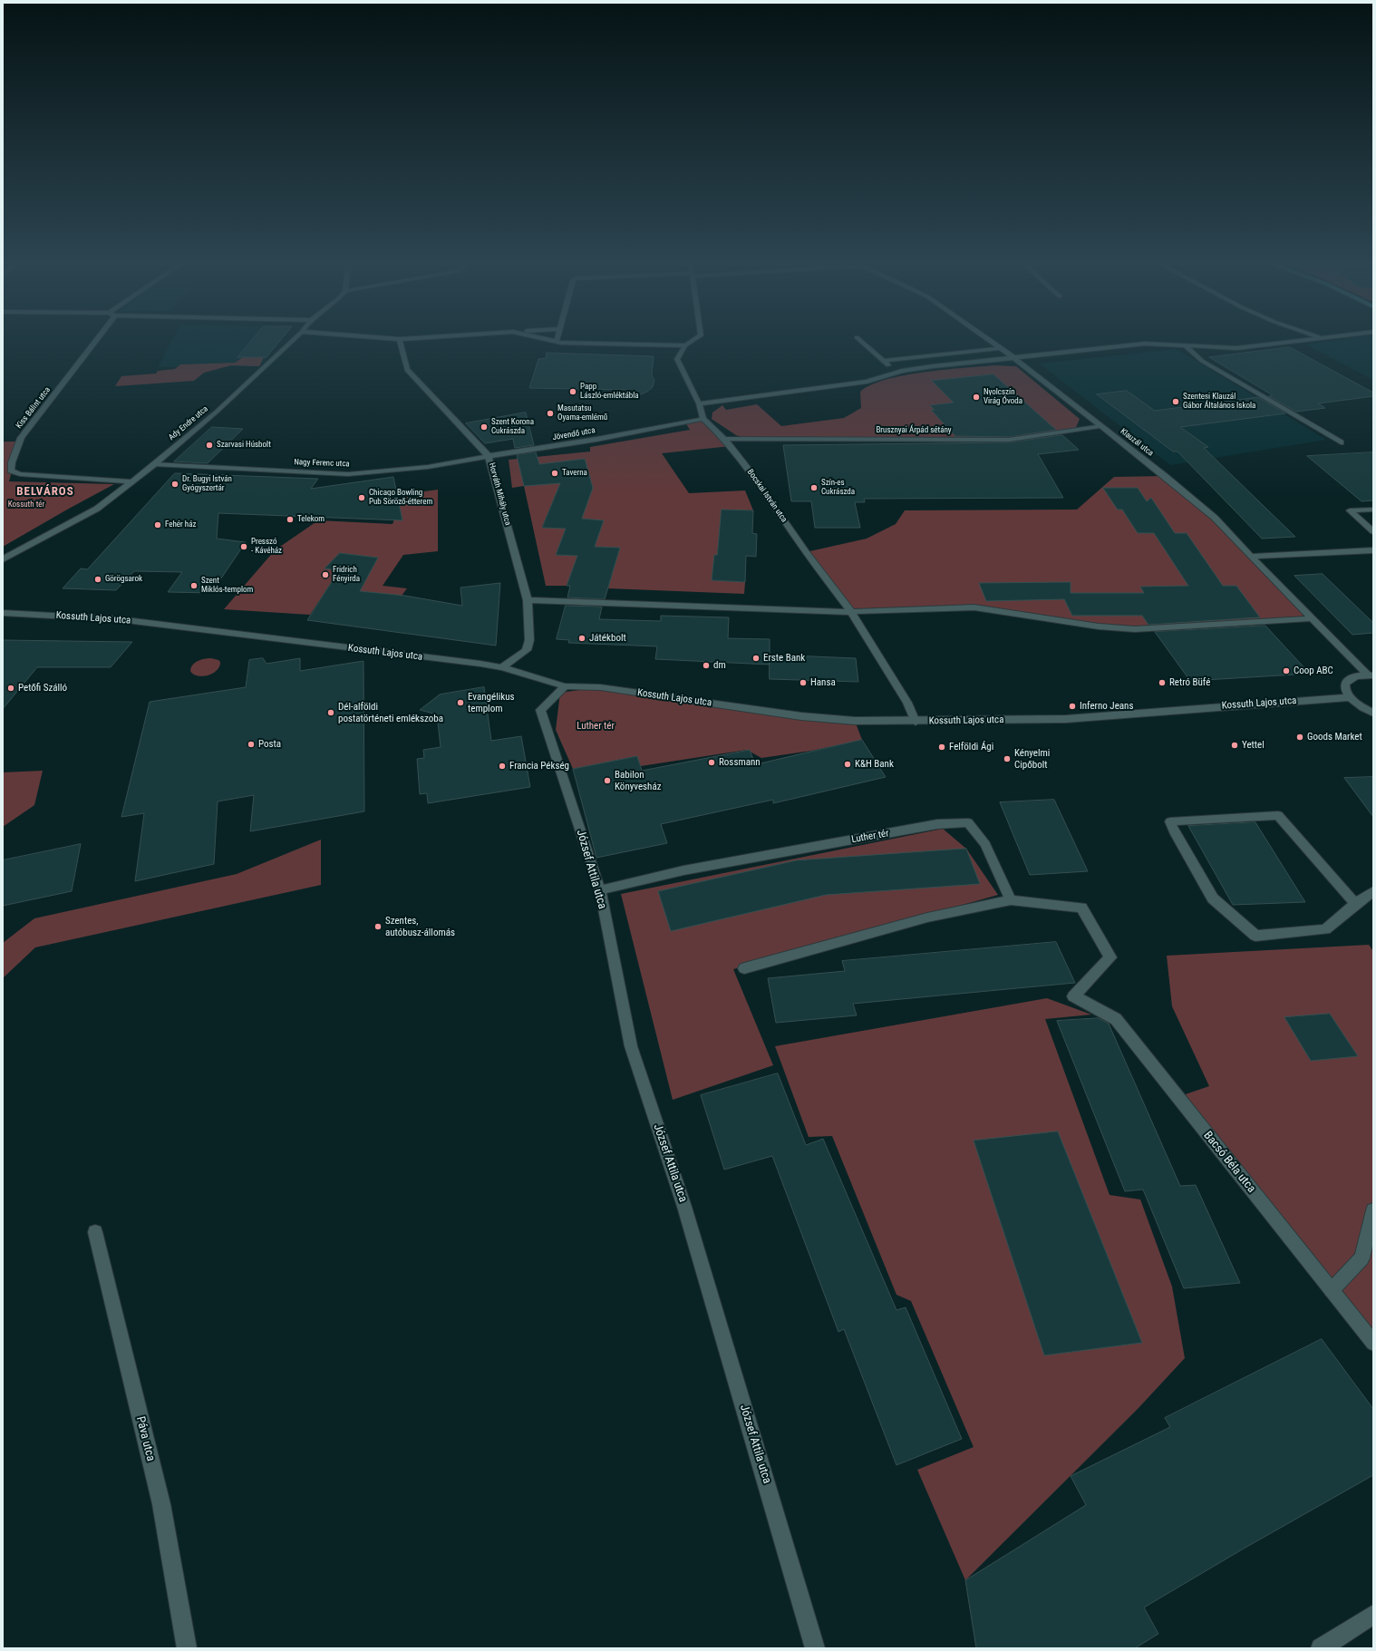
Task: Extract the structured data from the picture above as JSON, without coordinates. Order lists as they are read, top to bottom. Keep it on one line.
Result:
{"streets":{"street":["Kiss Bálint utca","Ady Endre utca","Brusznyai Árpád sétány","Jövendő utca","Klauzál utca","Nagy Ferenc utca","Horváth Mihály utca","Bocskai István utca","Kossuth Lajos utca","Luther tér","József Attila utca","Bacsó Béla utca","Páva utca"]},"crossings":[["Kiss Bálint utca","Ady Endre utca"],["Ady Endre utca","Nagy Ferenc utca"],["Brusznyai Árpád sétány","Klauzál utca"],["Brusznyai Árpád sétány","Bocskai István utca"],["Jövendő utca","Nagy Ferenc utca"],["Jövendő utca","Horváth Mihály utca"],["Jövendő utca","Bocskai István utca"],["Nagy Ferenc utca","Horváth Mihály utca"],["Horváth Mihály utca","Kossuth Lajos utca"],["Bocskai István utca","Kossuth Lajos utca"],["Kossuth Lajos utca","József Attila utca"],["Luther tér","József Attila utca"],["Luther tér","Bacsó Béla utca"]],"districts":["BELVÁROS"],"parks":["Kossuth tér","Luther tér"],"places":["Papp László-emléktábla","Nyolcszín Virág Óvoda","Szentesi Klauzál Gábor Általános Iskola","Masutatsu Oyama-emlémű","Szent Korona Cukrászda","Szarvasi Húsbolt","Taverna","Dr. Bugyi István Gyógyszertár","Szín-es Cukrászda","Chicago Bowling Pub Söröző-étterem","Telekom","Fehér ház","Presszó - Kávéház","Fridrich Fényirda","Görögsarok","Szent Miklós-templom","Játékbolt","Erste Bank","dm","Coop ABC","Hansa","Retró Büfé","Petőfi Szálló","Evangélikus templom","Inferno Jeans","Dél-alföldi postatörténeti emlékszoba","Goods Market","Posta","Yettel","Felföldi Ági","Kényelmi Cipőbolt","Rossmann","K&H Bank","Francia Pékség","Babilon Könyvesház","Szentes, autóbusz-állomás"]}
